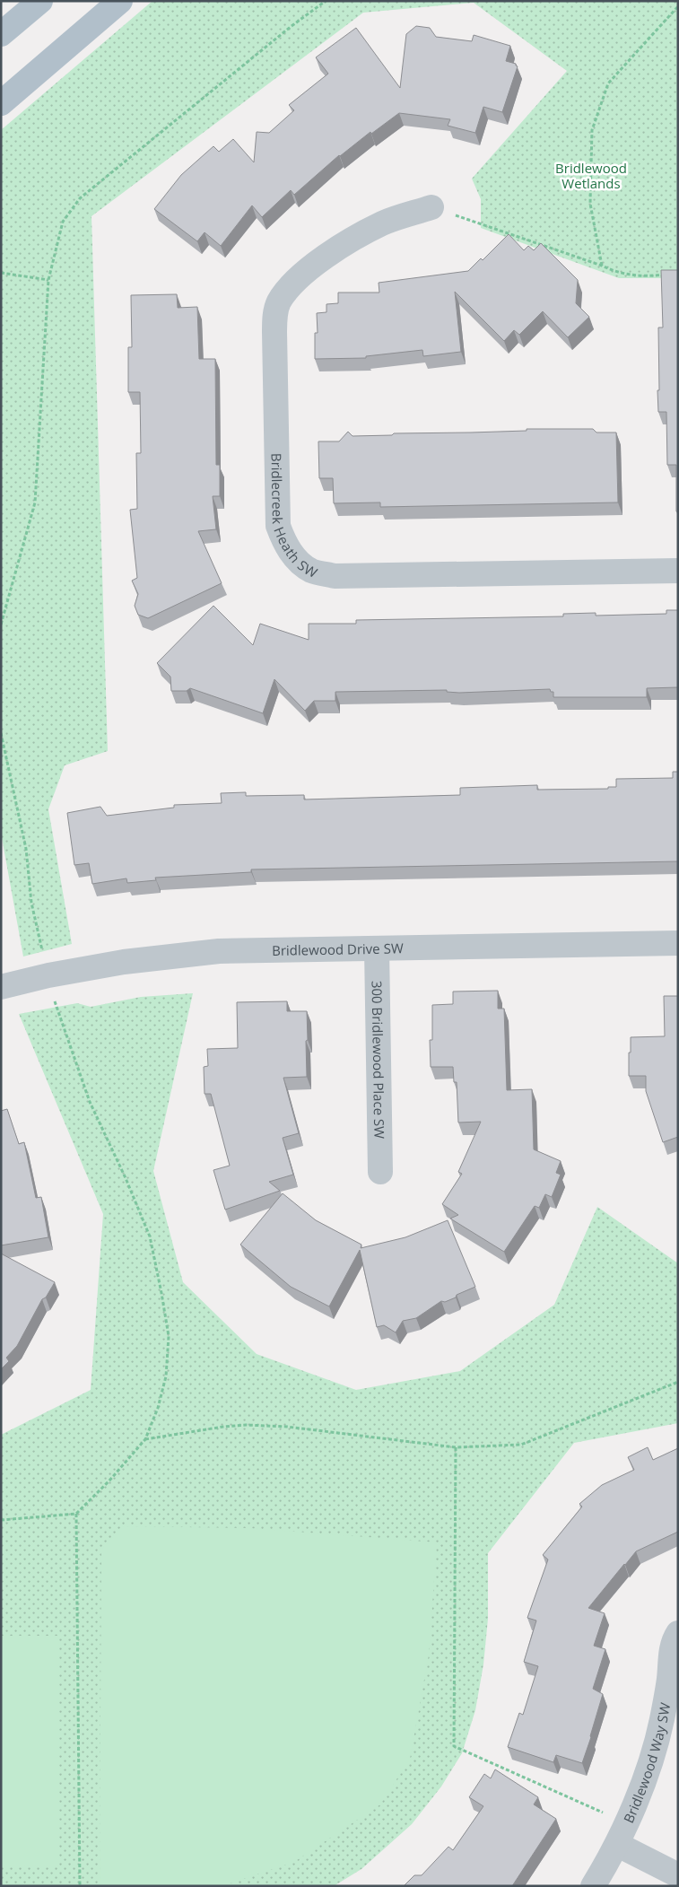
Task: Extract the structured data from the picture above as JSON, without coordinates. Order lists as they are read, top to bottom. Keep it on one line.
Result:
{"streets":{"street":["Bridlecreek Heath SW","Bridlewood Drive SW","300 Bridlewood Place SW","Bridlewood Way SW"]},"crossings":[["Bridlewood Drive SW","300 Bridlewood Place SW"]],"parks":["Bridlewood Wetlands"]}
